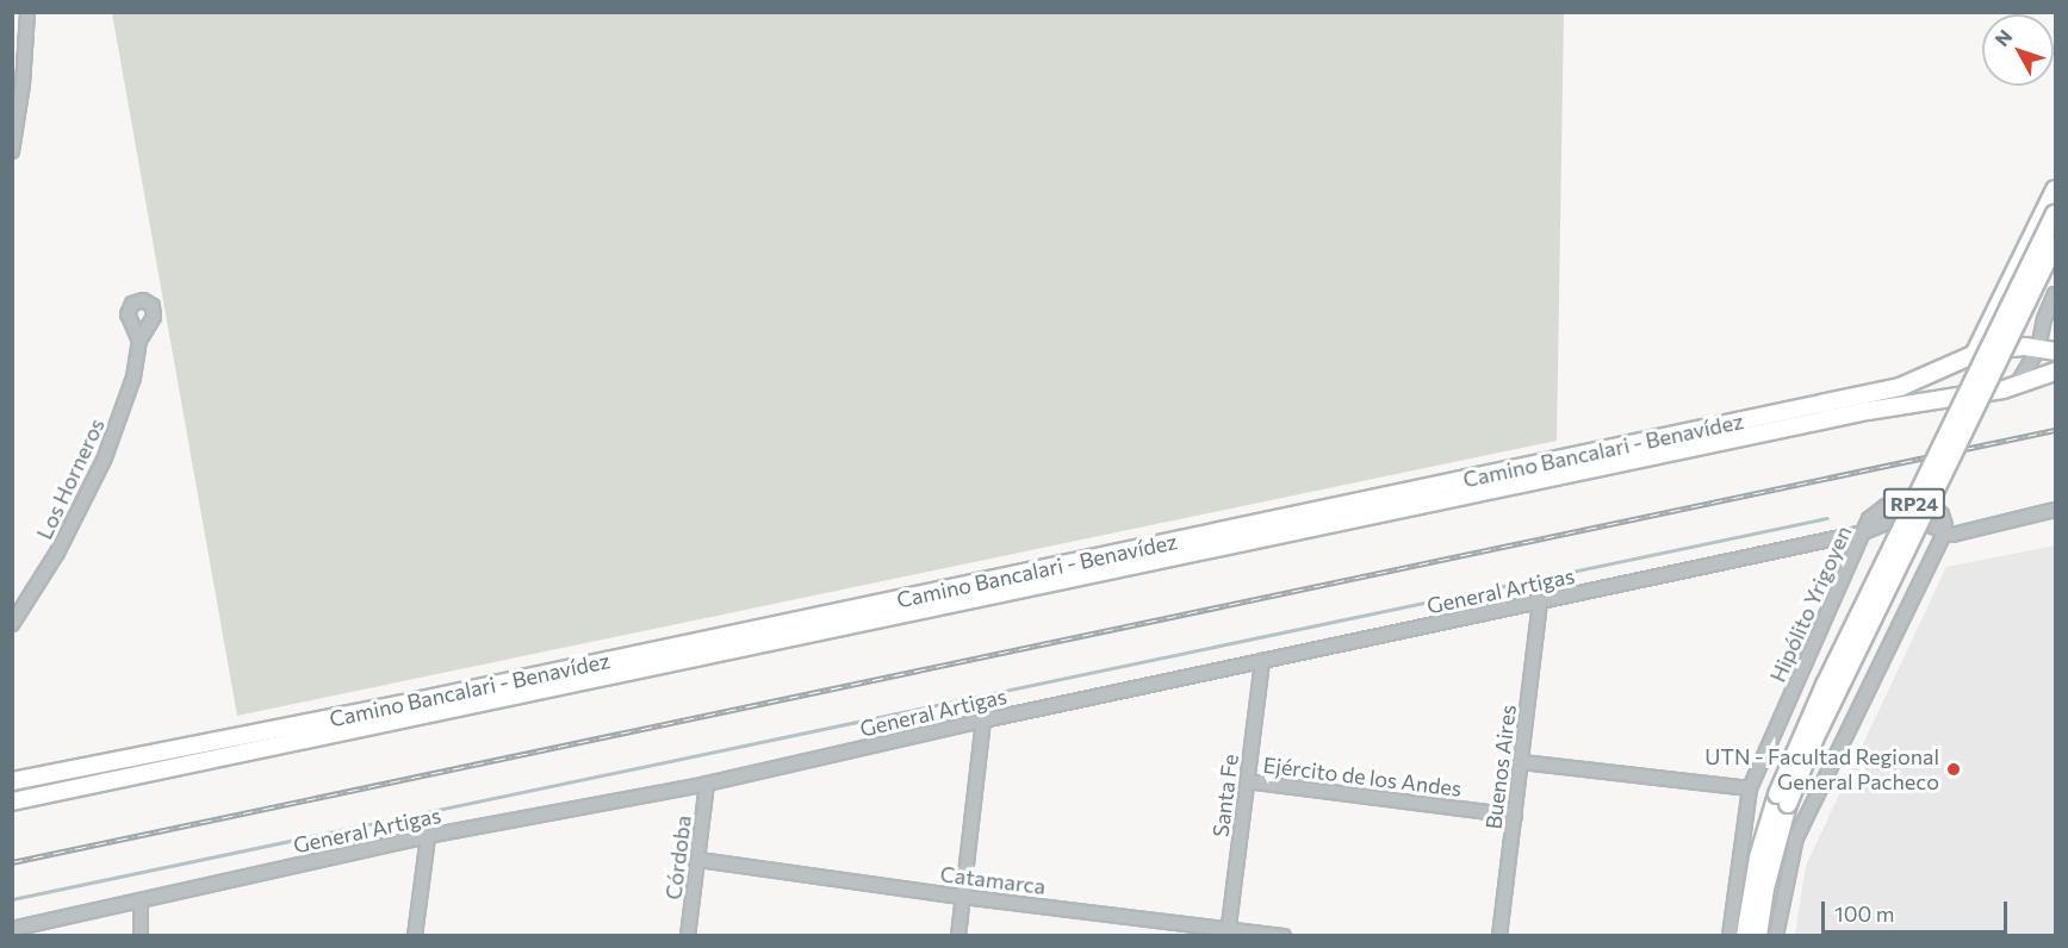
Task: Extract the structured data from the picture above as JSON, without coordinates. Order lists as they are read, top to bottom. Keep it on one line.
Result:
{"streets":{"main road":["Camino Bancalari - Benavídez","RP24"],"street":["Los Horneros","General Artigas","Hipólito Yrigoyen","Buenos Aires","Ejército de los Andes","Santa Fe","Córdoba","Catamarca"]},"crossings":[["General Artigas","Hipólito Yrigoyen"],["General Artigas","Buenos Aires"],["General Artigas","Santa Fe"],["General Artigas","Córdoba"],["Buenos Aires","Ejército de los Andes"],["Ejército de los Andes","Santa Fe"],["Santa Fe","Catamarca"],["Córdoba","Catamarca"]],"places":["UTN - Facultad Regional General Pacheco"],"scale_bar":"100 m","north":"top left"}
